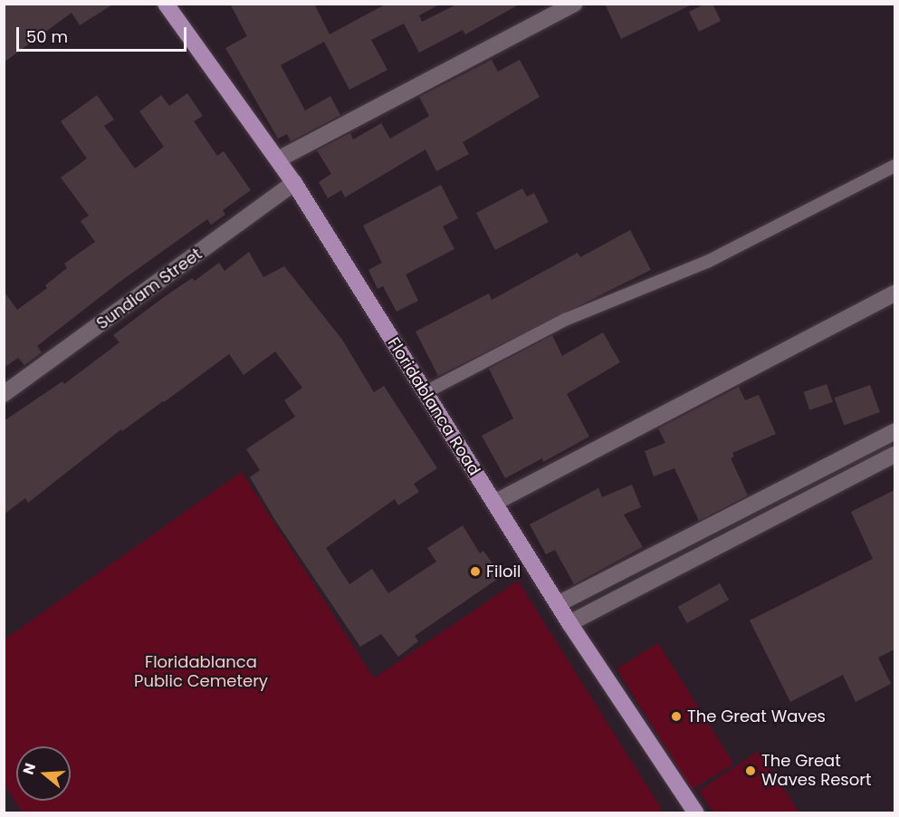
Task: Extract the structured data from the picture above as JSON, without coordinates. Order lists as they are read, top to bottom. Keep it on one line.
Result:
{"streets":{"main road":["Floridablanca Road"],"street":["Sundiam Street"]},"crossings":[["Sundiam Street","Floridablanca Road"]],"parks":["Floridablanca Public Cemetery"],"places":["Filoil","The Great Waves","The Great Waves Resort"],"scale_bar":"50 m","north":"left"}
